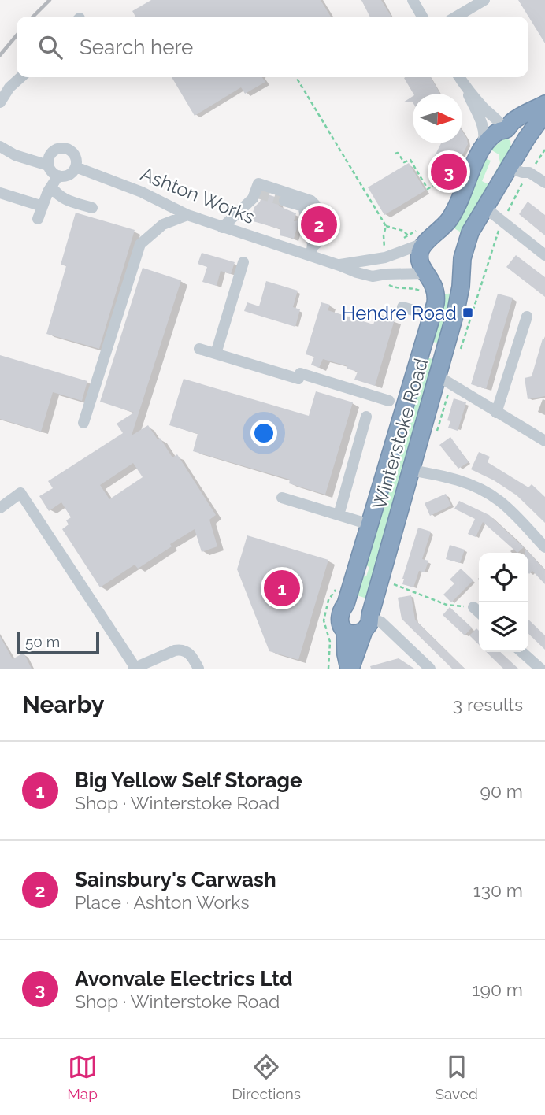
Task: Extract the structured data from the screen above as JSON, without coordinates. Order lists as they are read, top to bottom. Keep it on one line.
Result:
{"streets":{"highway":["Winterstoke Road"],"street":["Ashton Works"]},"crossings":[["Ashton Works","Winterstoke Road"]],"places":{"transit":["Hendre Road"]},"scale_bar":"50 m","north":"right","page":{"search":"Search here","pins":["3","2","1"],"scale":"50 m","heading":["Nearby","3 results"],"list":[{"mark":"1","name":"Big Yellow Self Storage","note":"Shop · Winterstoke Road","value":"90 m"},{"mark":"2","name":"Sainsbury's Carwash","note":"Place · Ashton Works","value":"130 m"},{"mark":"3","name":"Avonvale Electrics Ltd","note":"Shop · Winterstoke Road","value":"190 m"}],"nav":["Map","Directions","Saved"]}}
